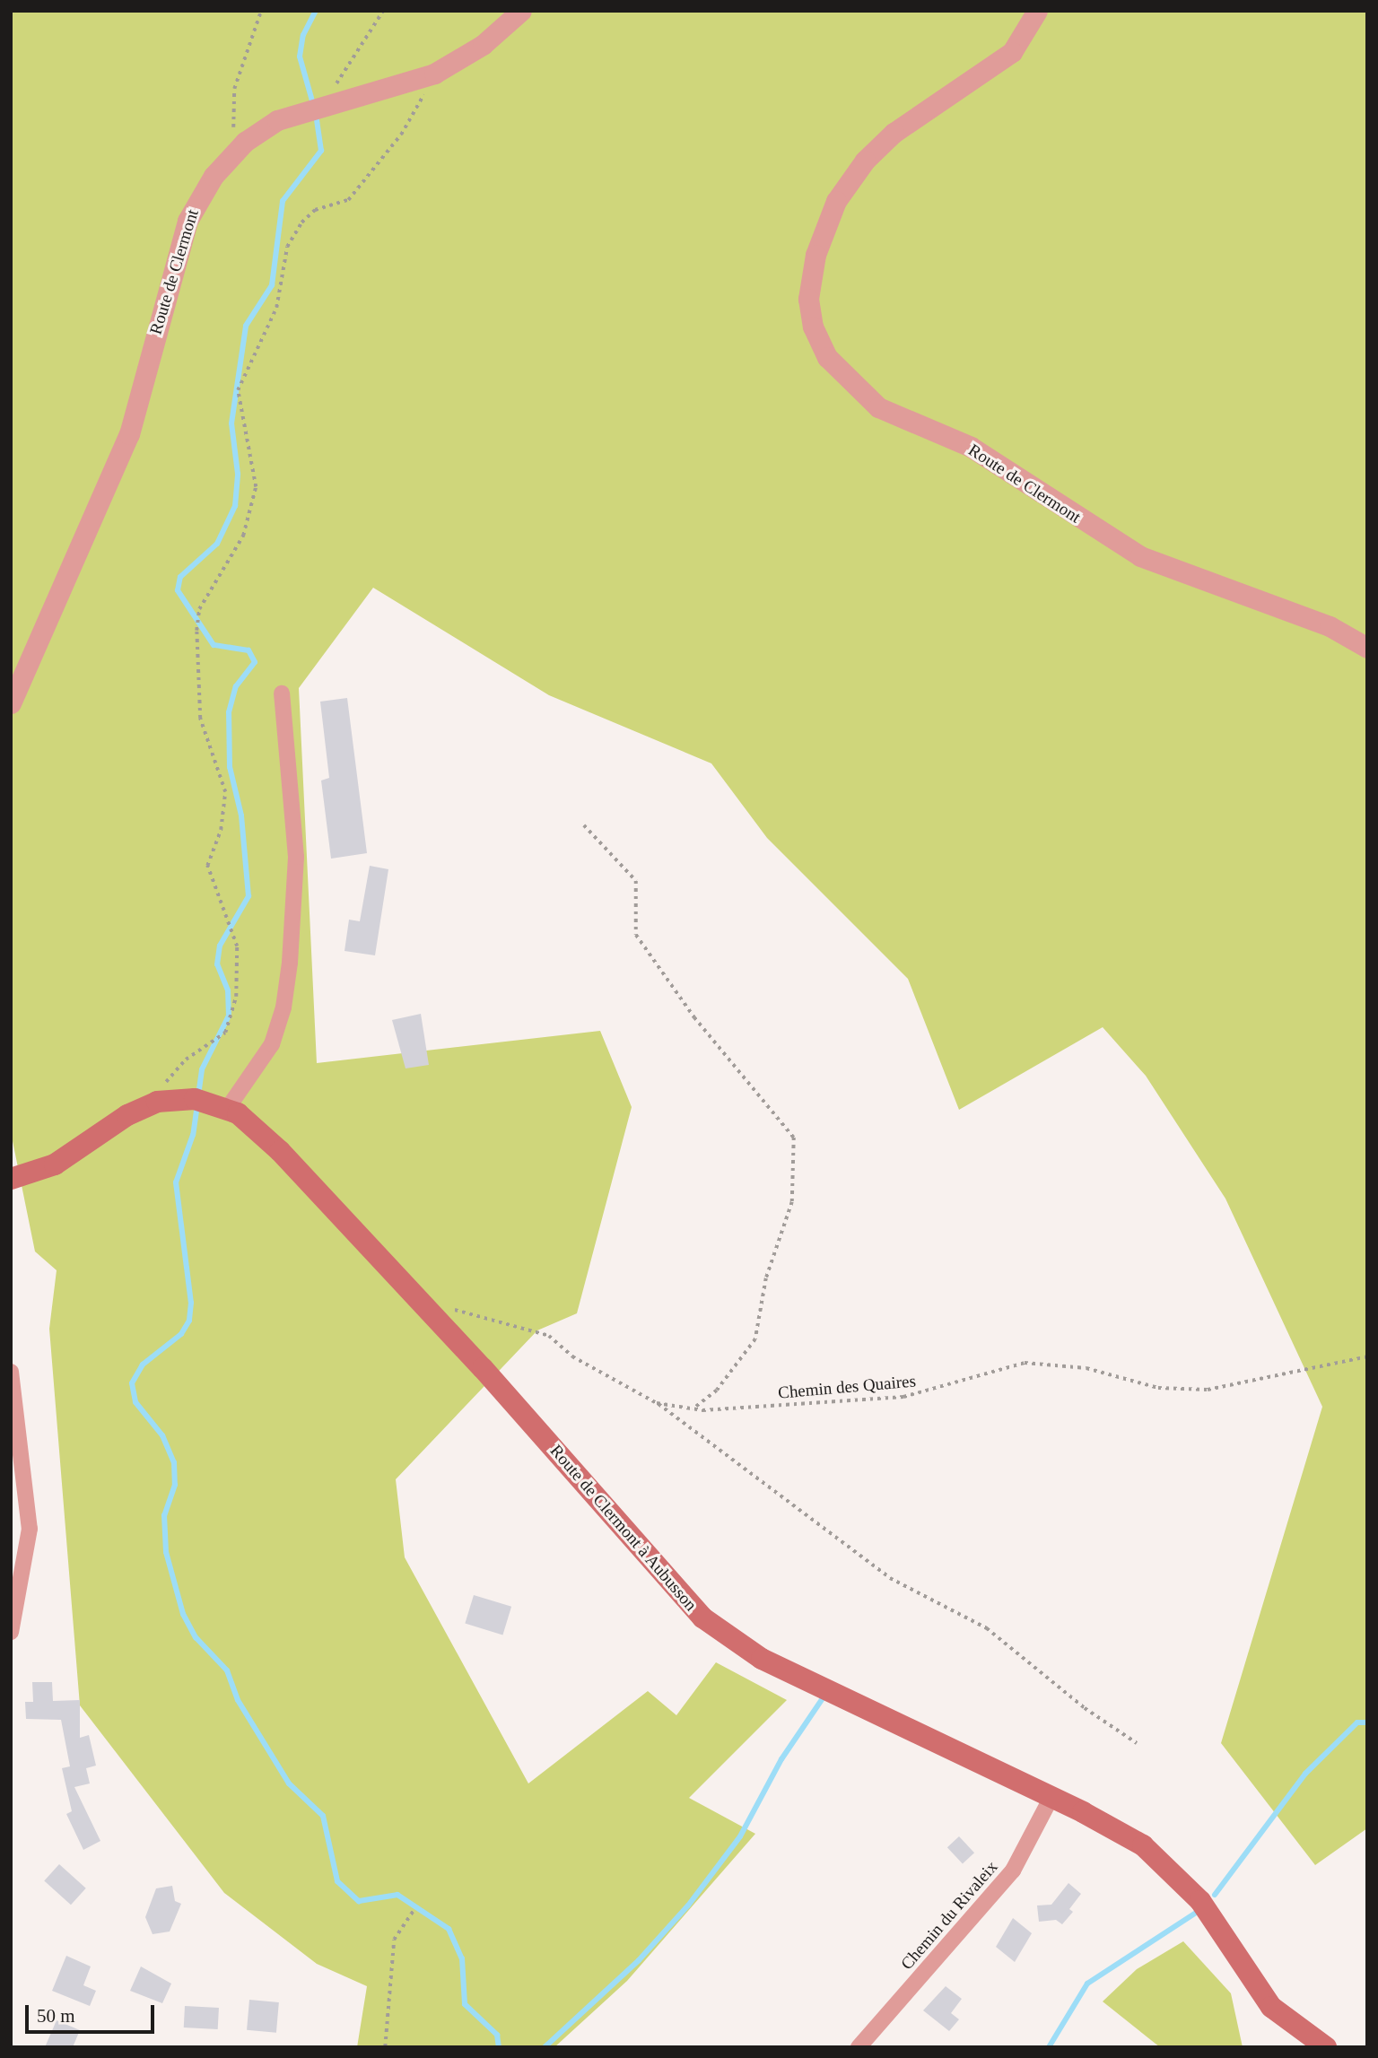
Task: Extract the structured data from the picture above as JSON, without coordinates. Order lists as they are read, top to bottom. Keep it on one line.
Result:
{"streets":{"main road":["Route de Clermont à Aubusson"],"street":["Route de Clermont","Chemin du Rivaleix"],"path":["Chemin des Quaires"]},"crossings":[["Route de Clermont à Aubusson","Chemin du Rivaleix"]],"scale_bar":"50 m"}
